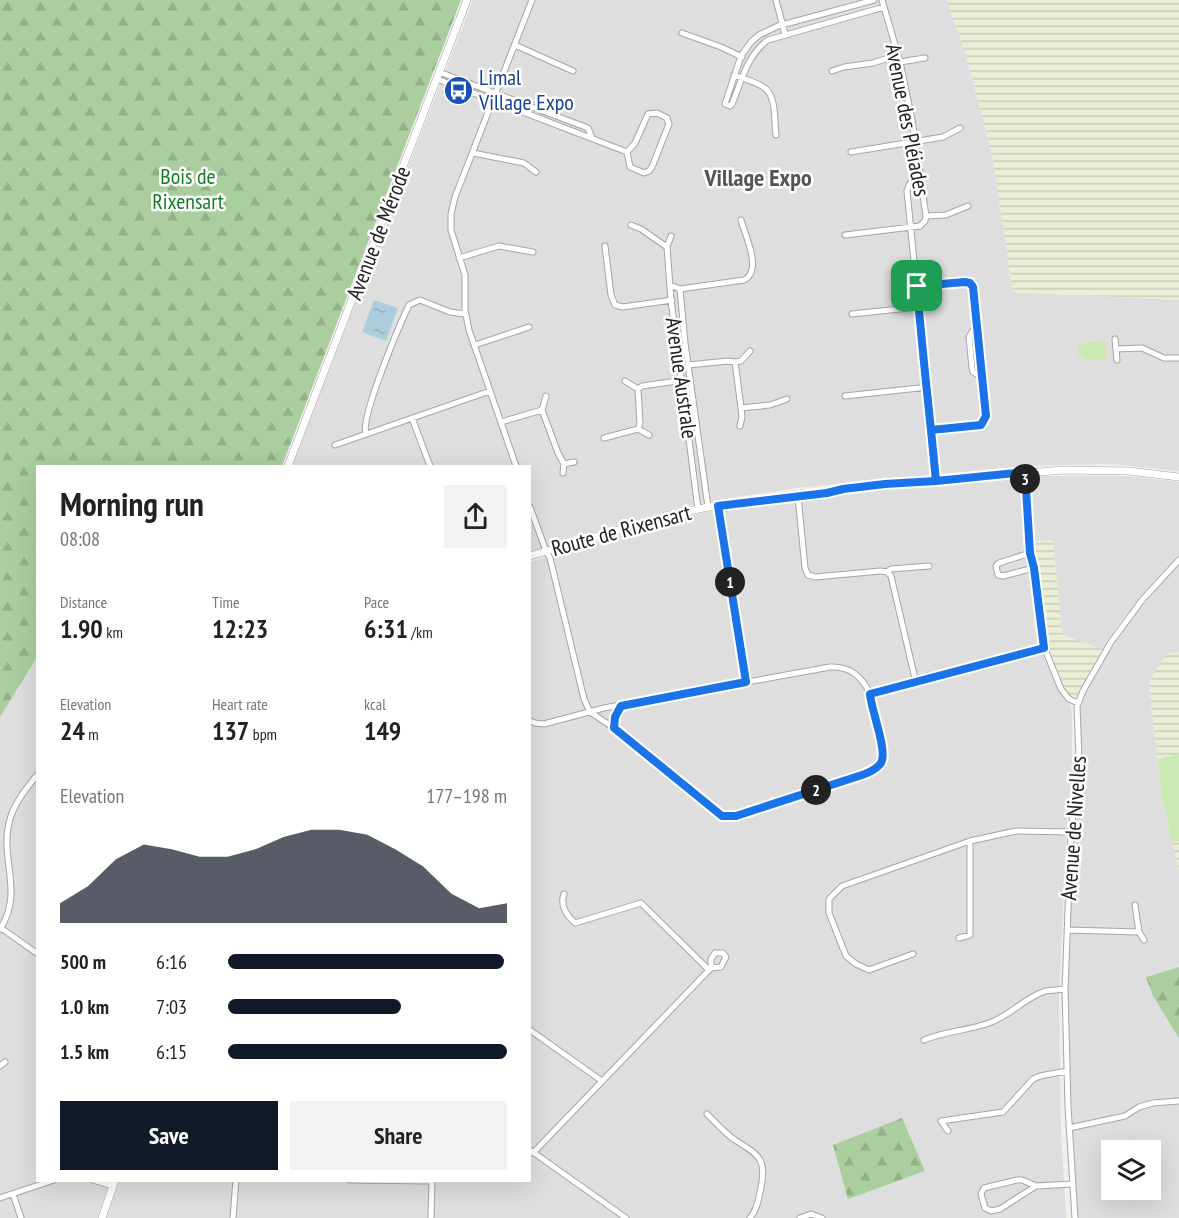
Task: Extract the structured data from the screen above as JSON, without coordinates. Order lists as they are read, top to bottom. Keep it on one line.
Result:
{"streets":{"street":["Avenue des Pléiades","Avenue de Mérode","Avenue Australe","Route de Rixensart","Avenue de Nivelles"]},"crossings":[["Avenue des Pléiades","Route de Rixensart"],["Avenue Australe","Route de Rixensart"]],"districts":["Village Expo"],"parks":["Bois de Rixensart"],"places":{"bus stop":["Limal Village Expo"]},"page":{"pins":["3","1","2"],"heading":["Morning run","08:08"],"stats":[["Distance","1.90 km"],["Time","12:23"],["Pace","6:31 /km"],["Elevation","24 m"],["Heart rate","137 bpm"],["kcal","149"]],"chart":["Elevation","177–198 m"],"list":[{"name":"500 m","note":"6:16"},{"name":"1.0 km","note":"7:03"},{"name":"1.5 km","note":"6:15"}],"buttons":["Save","Share"]}}
